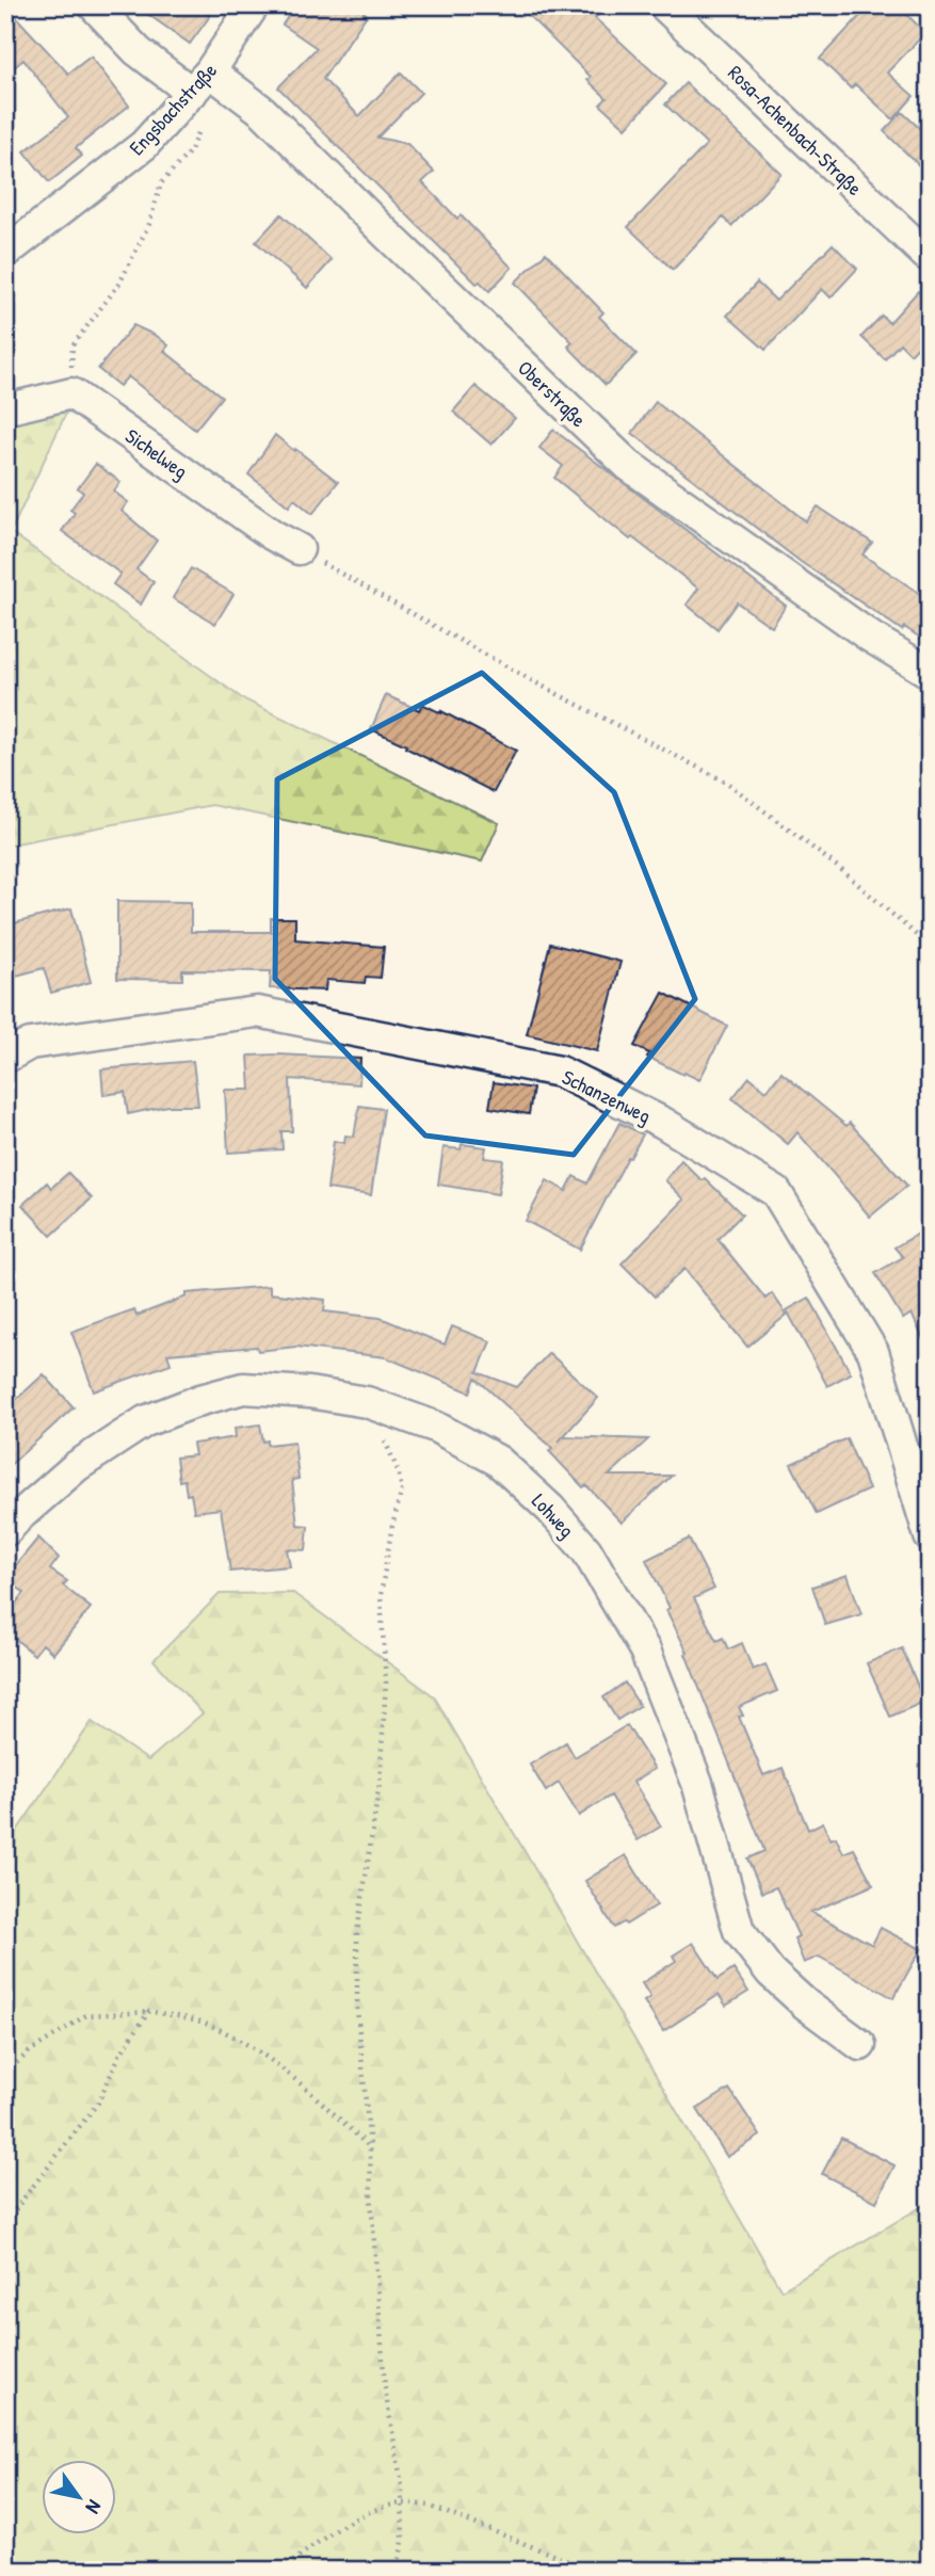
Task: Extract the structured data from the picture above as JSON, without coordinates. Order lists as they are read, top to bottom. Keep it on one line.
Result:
{"streets":{"street":["Engsbachstraße","Rosa-Achenbach-Straße","Oberstraße","Sichelweg","Schanzenweg","Lohweg"]},"crossings":[["Engsbachstraße","Oberstraße"]],"north":"bottom right"}
